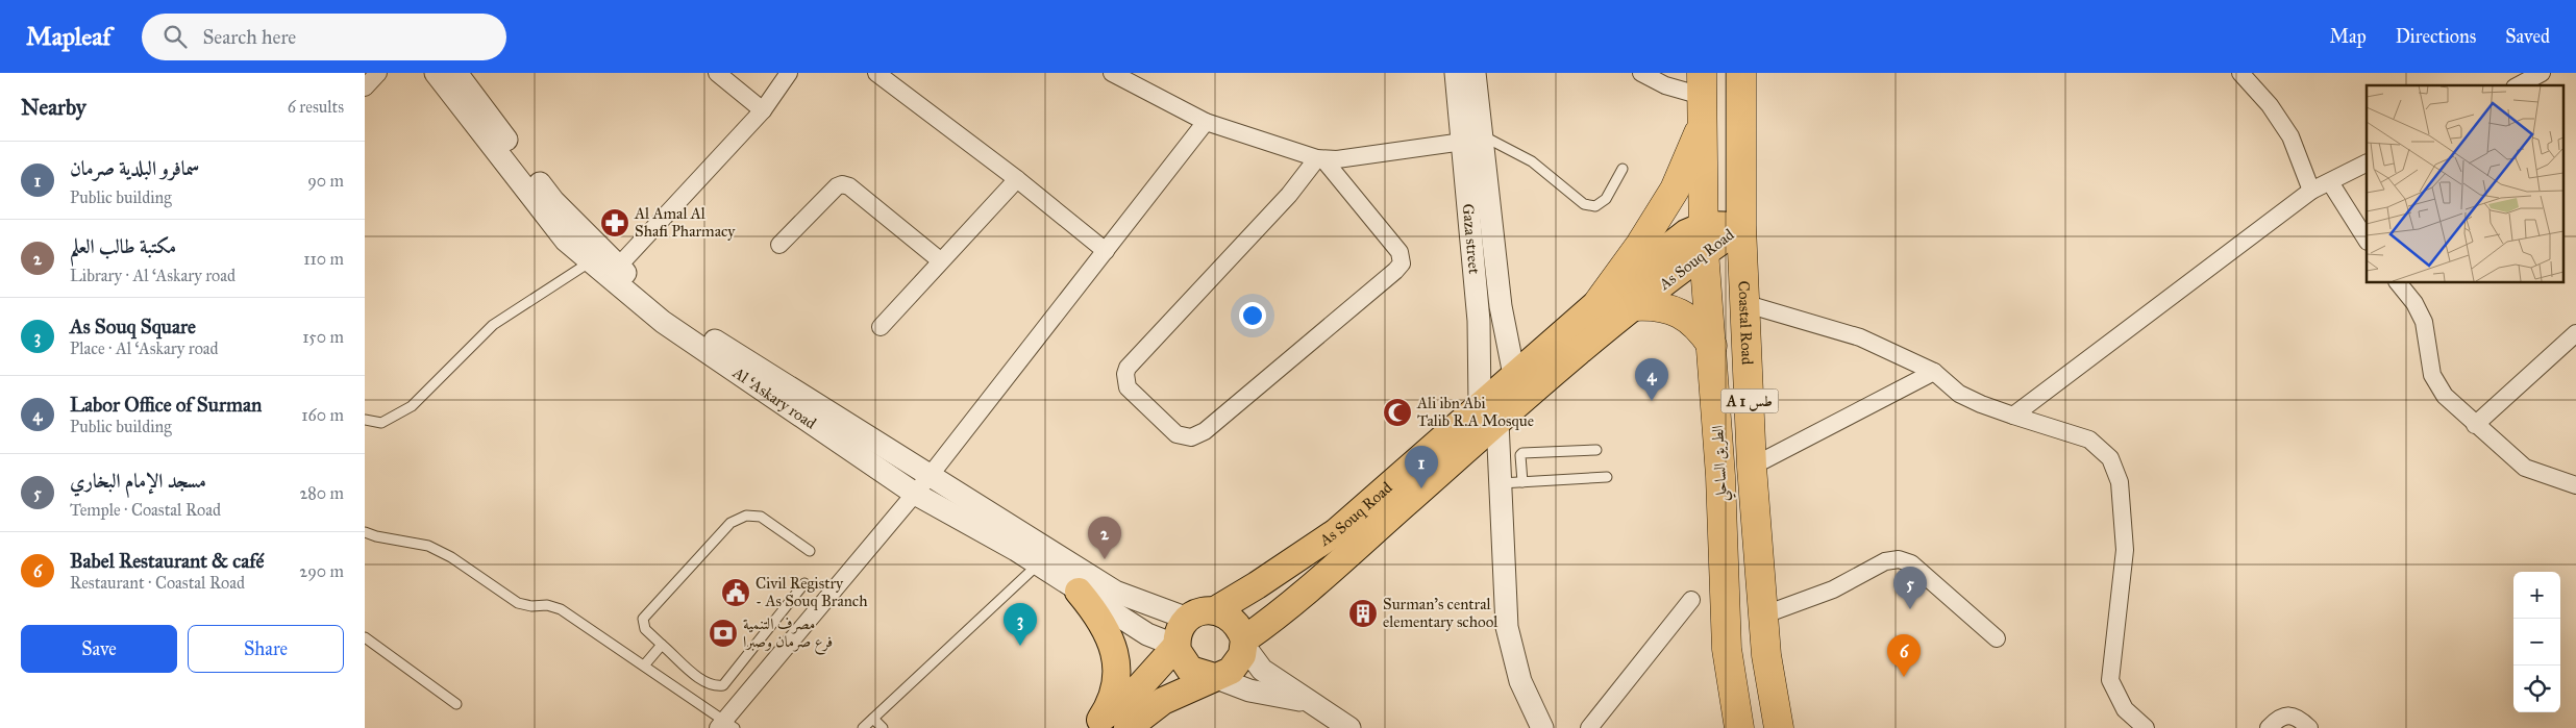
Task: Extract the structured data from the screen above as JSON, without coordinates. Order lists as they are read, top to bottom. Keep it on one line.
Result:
{"streets":{"highway":["Coastal Road","A 1 طس","الطريق الساحلي"],"main road":["As Souq Road"],"street":["Gaza street","Al ‘Askary road"]},"crossings":[["Gaza street","As Souq Road"],["As Souq Road","Coastal Road"],["As Souq Road","Al ‘Askary road"],["As Souq Road","الطريق الساحلي"]],"places":{"pharmacy":["Al Amal Al Shafi Pharmacy"],"mosque":["Ali ibn Abi Talib R.A Mosque"],"public building":["Civil Registry - As Souq Branch"],"building":["Surman's central elementary school"],"bank":["مصرف التنمية فرع صرمان وصبرا"]},"page":{"header":"Mapleaf","search":"Search here","nav":["Map","Directions","Saved"],"heading":["Nearby","6 results"],"list":[{"mark":"1","name":"سمافرو البلدية صرمان","note":"Public building","value":"90 m"},{"mark":"2","name":"مكتبة طالب العلم","note":"Library · Al ‘Askary road","value":"110 m"},{"mark":"3","name":"As Souq Square","note":"Place · Al ‘Askary road","value":"150 m"},{"mark":"4","name":"Labor Office of Surman","note":"Public building","value":"160 m"},{"mark":"5","name":"مسجد الإمام البخاري","note":"Temple · Coastal Road","value":"280 m"},{"mark":"6","name":"Babel Restaurant & café","note":"Restaurant · Coastal Road","value":"290 m"}],"pins":["4","1","2","5","3","6"],"map_buttons":["+","−"],"buttons":["Save","Share"]}}
